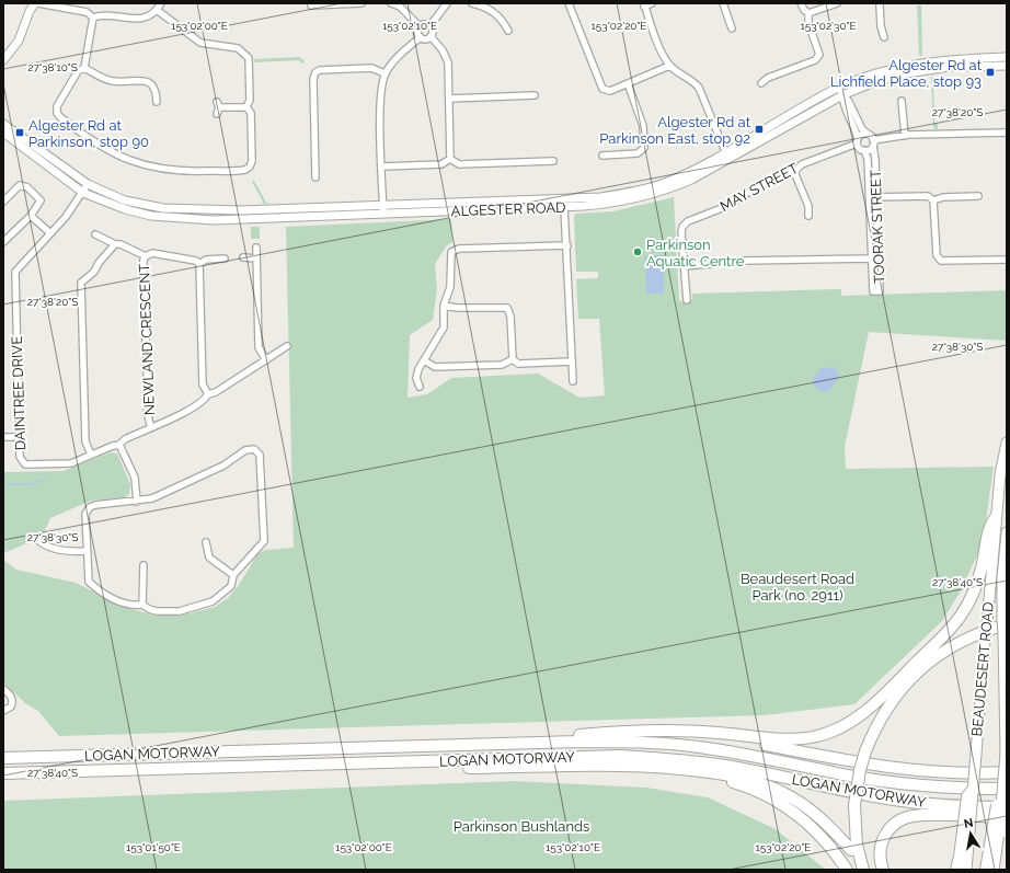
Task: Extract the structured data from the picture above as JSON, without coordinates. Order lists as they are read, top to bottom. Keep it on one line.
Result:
{"streets":{"highway":["BEAUDESERT ROAD","LOGAN MOTORWAY"],"main road":["ALGESTER ROAD"],"street":["MAY STREET","TOORAK STREET","NEWLAND CRESCENT","DAINTREE DRIVE"]},"crossings":[["MAY STREET","TOORAK STREET"],["ALGESTER ROAD","DAINTREE DRIVE"],["NEWLAND CRESCENT","DAINTREE DRIVE"],["BEAUDESERT ROAD","LOGAN MOTORWAY"]],"parks":["Beaudesert Road Park (no. 2911)","Parkinson Bushlands"],"places":{"transit":["Algester Rd at Lichfield Place, stop 93","Algester Rd at Parkinson East, stop 92","Algester Rd at Parkinson, stop 90"],"other":["Parkinson Aquatic Centre"]},"north":"top","coordinates":["153°02'00\"E","153°02'10\"E","153°02'20\"E","153°02'30\"E","27°38'10\"S","27°38'20\"S","27°38'30\"S","27°38'40\"S","153°01'50\"E"]}
